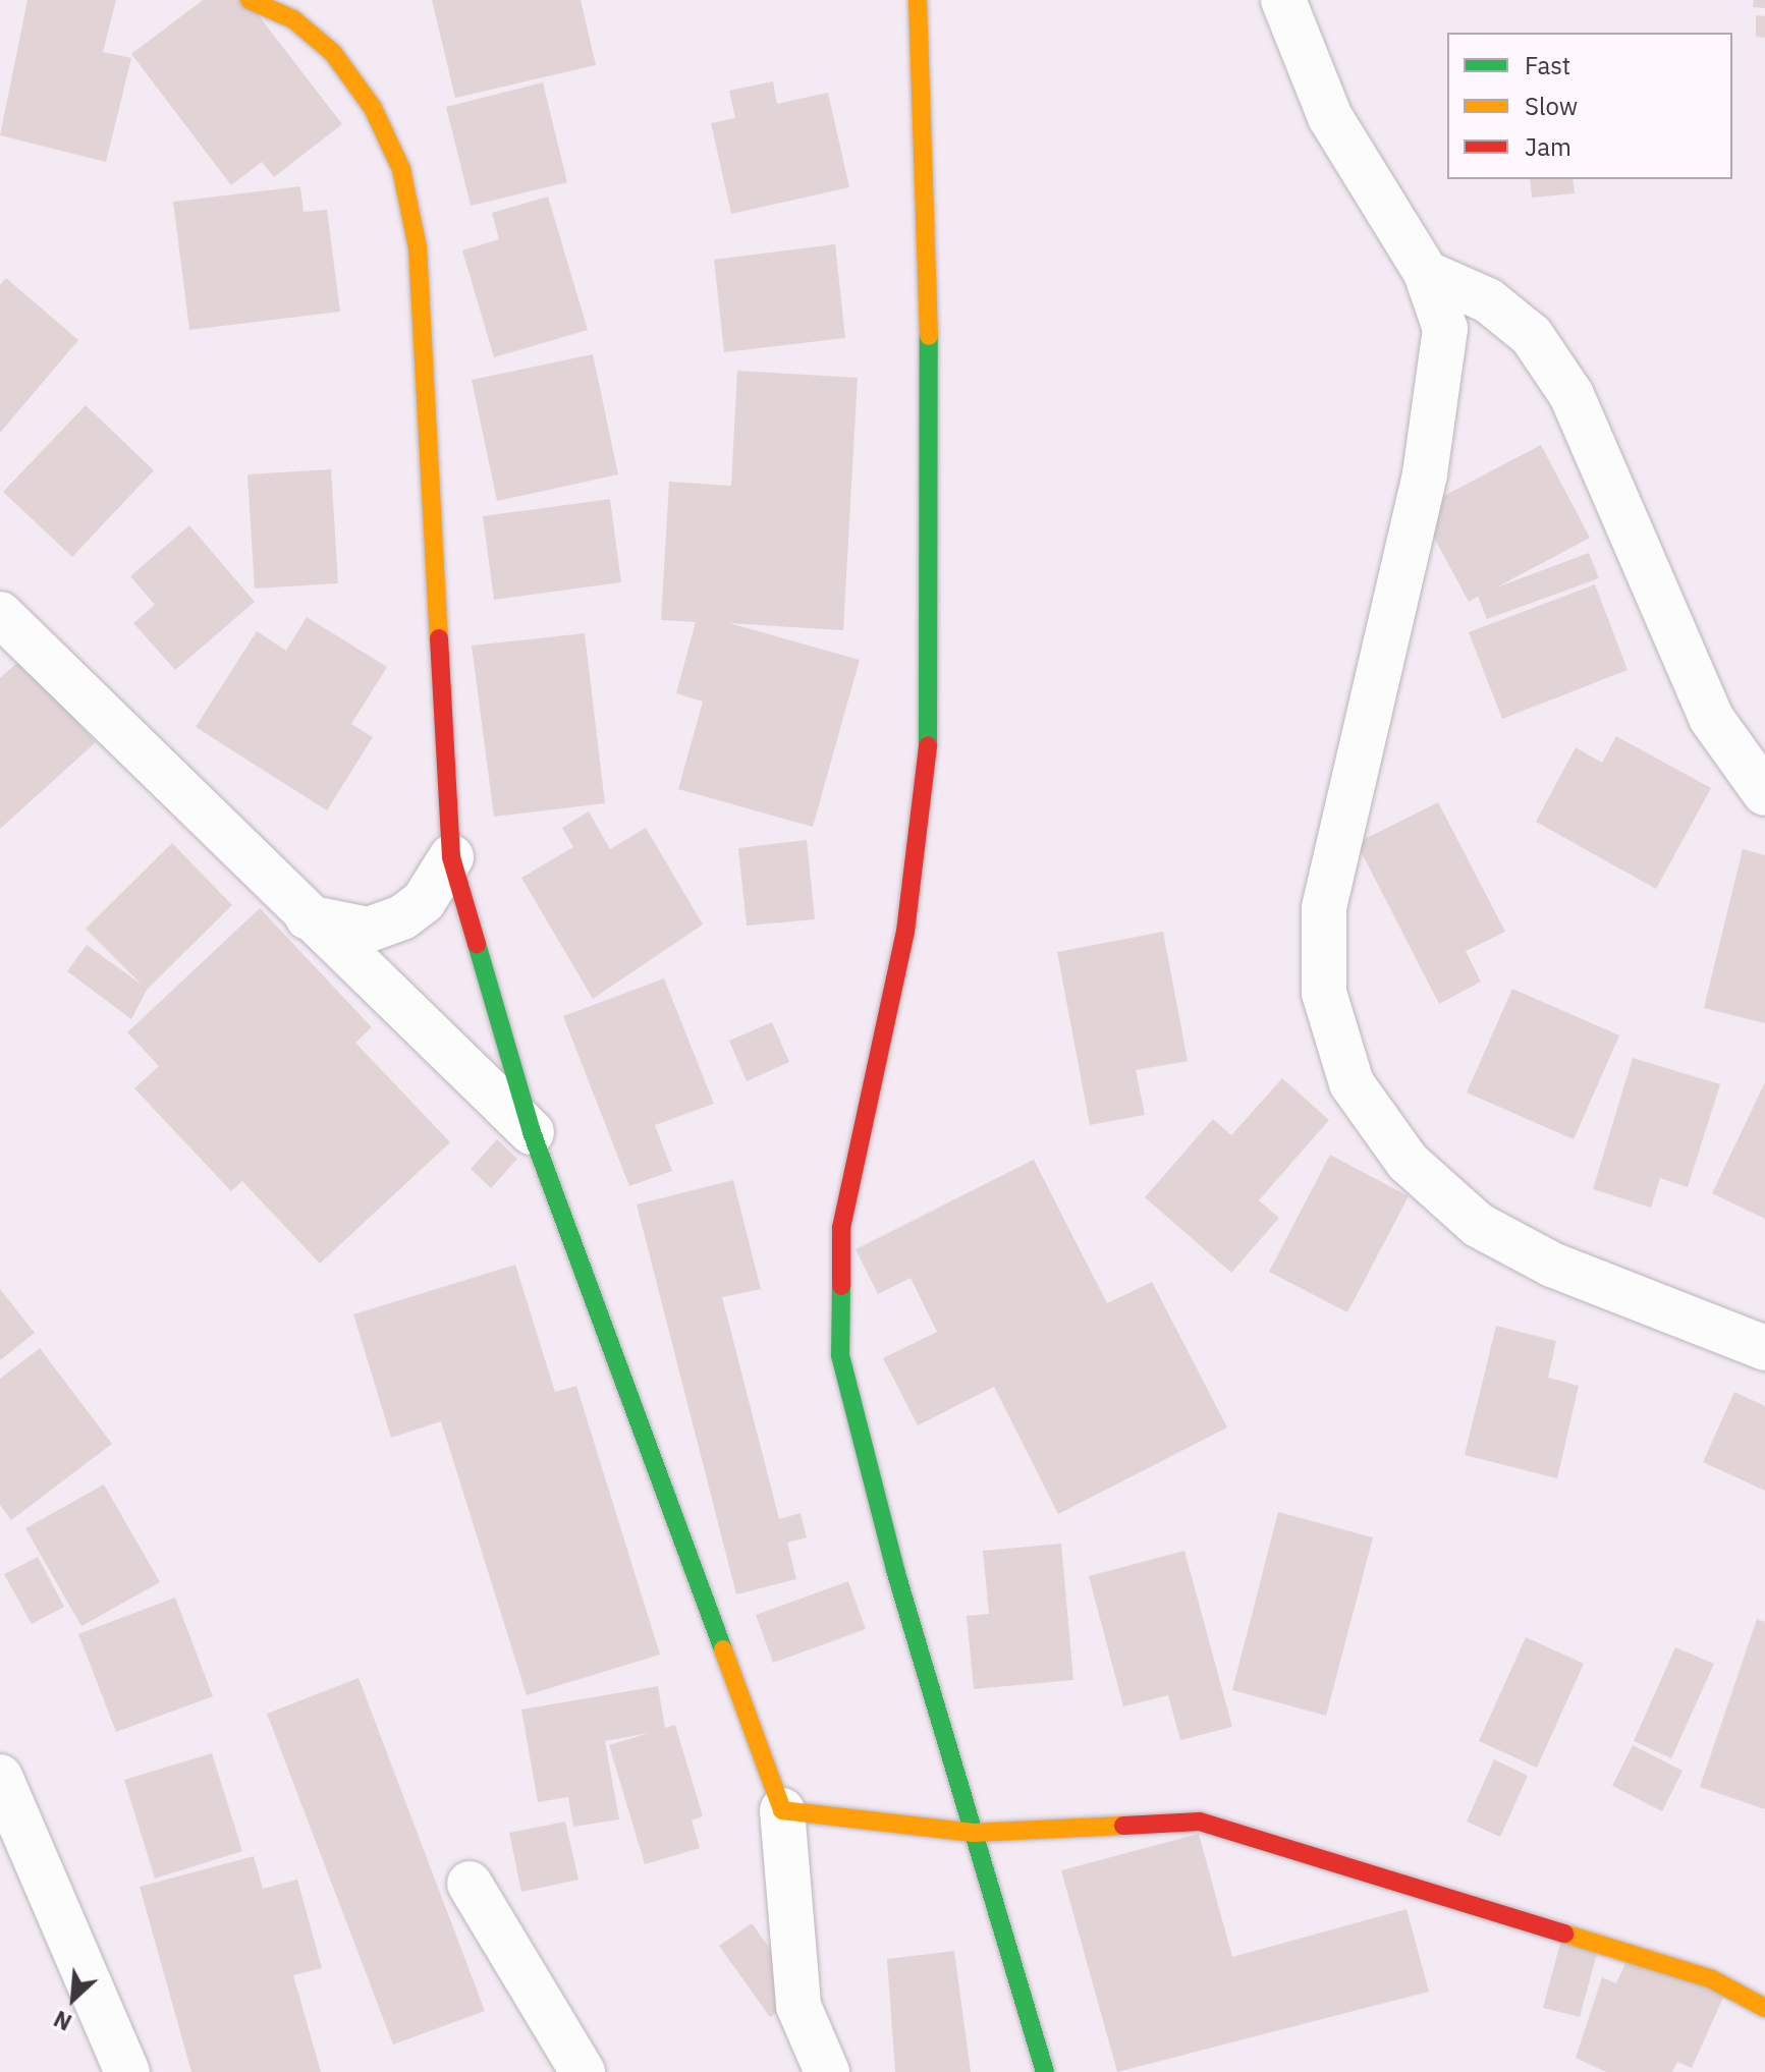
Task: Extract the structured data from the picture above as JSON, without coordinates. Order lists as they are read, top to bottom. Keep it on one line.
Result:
{"legend":["Fast","Slow","Jam"],"north":"bottom left"}
